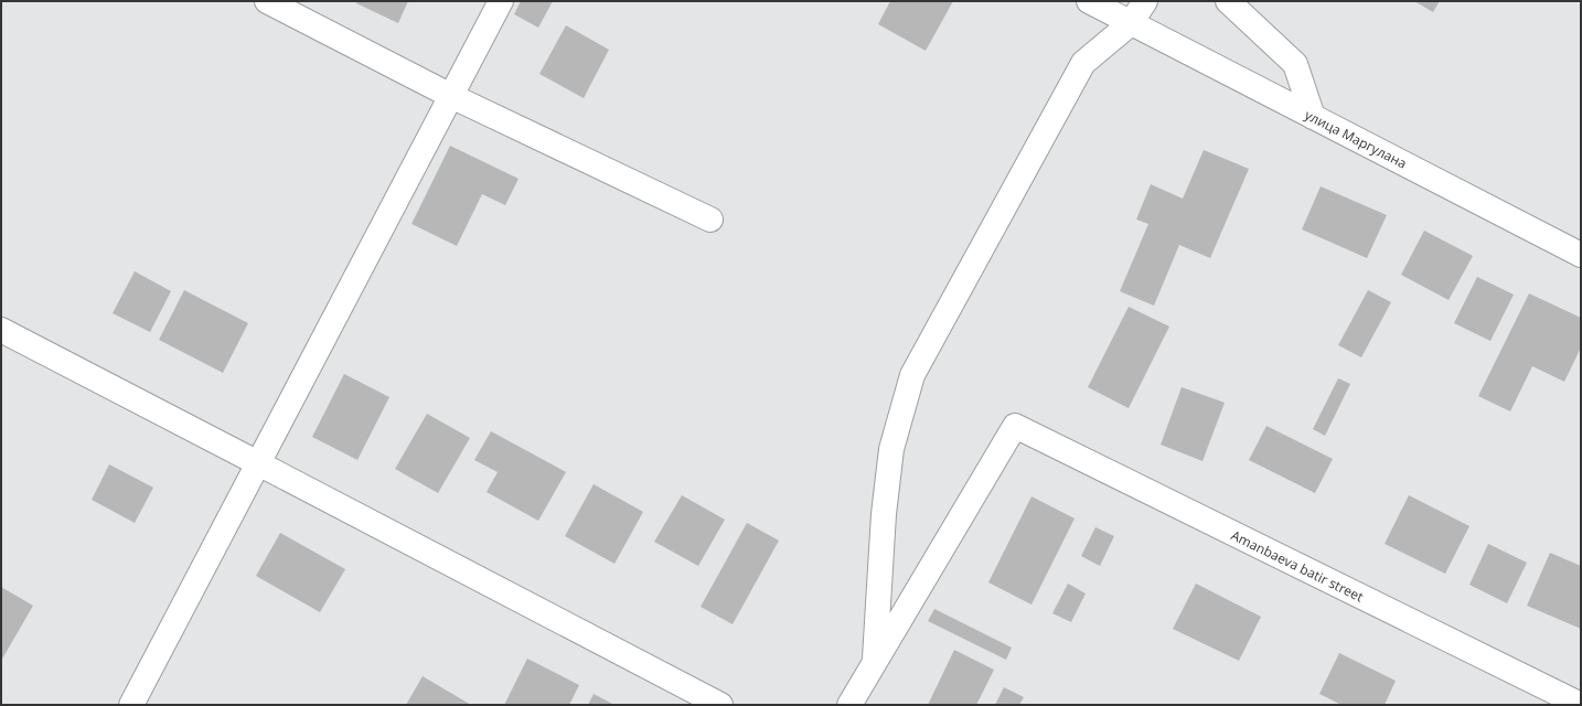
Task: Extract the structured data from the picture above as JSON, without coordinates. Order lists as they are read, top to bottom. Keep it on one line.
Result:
{"streets":{"street":["улица Маргулана","Amanbaeva batir street"]}}
